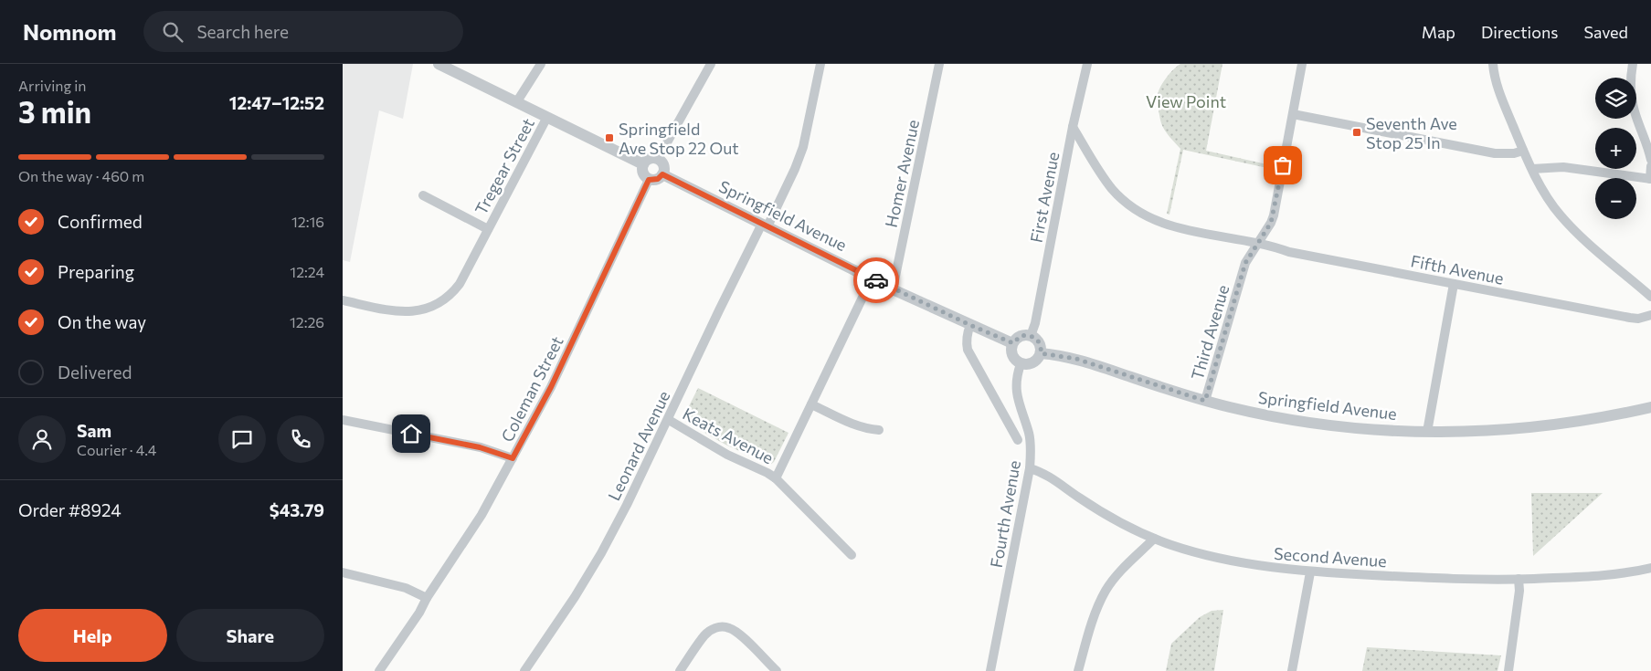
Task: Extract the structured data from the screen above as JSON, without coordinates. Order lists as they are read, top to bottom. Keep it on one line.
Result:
{"streets":{"street":["Tregear Street","Homer Avenue","First Avenue","Springfield Avenue","Fifth Avenue","Third Avenue","Coleman Street","Keats Avenue","Leonard Avenue","Fourth Avenue","Second Avenue"]},"crossings":[["Homer Avenue","Springfield Avenue"],["First Avenue","Springfield Avenue"],["First Avenue","Fifth Avenue"],["First Avenue","Fourth Avenue"],["Springfield Avenue","Third Avenue"],["Springfield Avenue","Coleman Street"],["Springfield Avenue","Leonard Avenue"],["Springfield Avenue","Fourth Avenue"],["Fifth Avenue","Third Avenue"],["Keats Avenue","Leonard Avenue"],["Fourth Avenue","Second Avenue"]],"parks":["View Point"],"places":{"transit":["Seventh Ave Stop 25 In","Springfield Ave Stop 22 Out"]},"page":{"header":"Nomnom","search":"Search here","nav":["Map","Directions","Saved"],"heading":["3 min","Arriving in","12:47–12:52"],"panel":["Sam","Courier · 4.4","Order #8924","$43.79"],"map_buttons":["+","−"],"bar":"On the way · 460 m","list":[["Confirmed","12:16"],["Preparing","12:24"],["On the way","12:26"],"Delivered"],"buttons":["Help","Share"]}}
